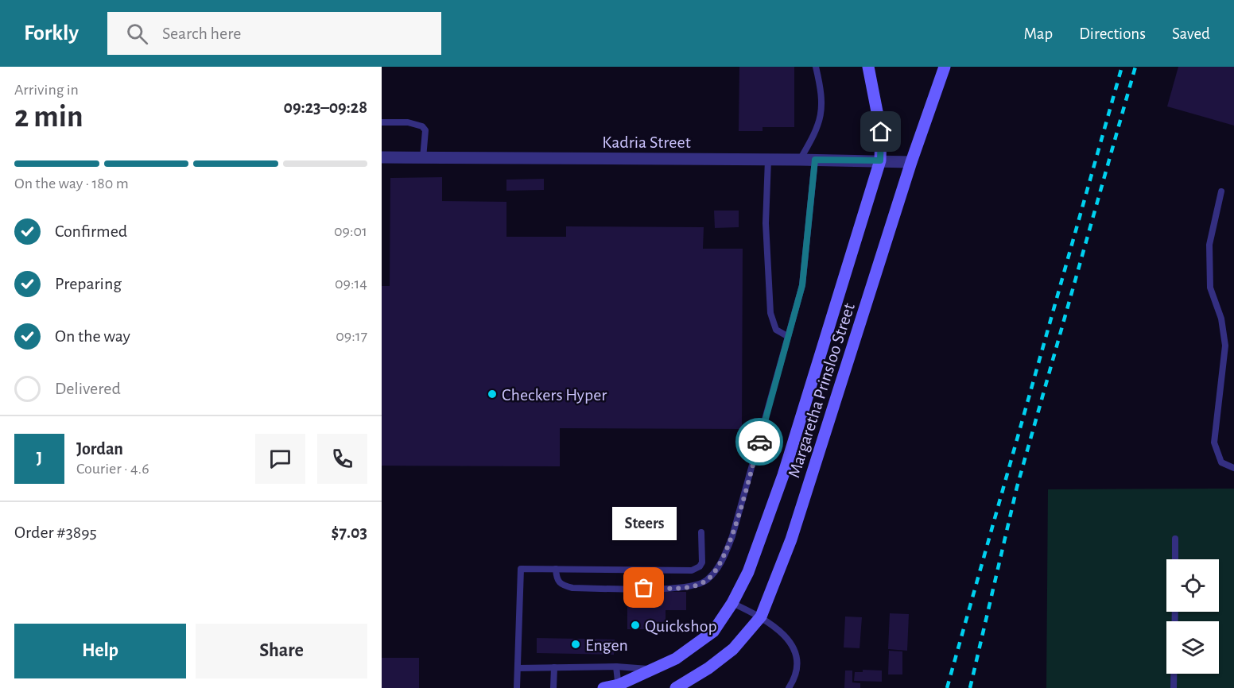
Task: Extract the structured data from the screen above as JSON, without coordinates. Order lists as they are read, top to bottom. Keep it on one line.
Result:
{"streets":{"street":["Kadria Street","Margaretha Prinsloo Street"]},"crossings":[["Kadria Street","Margaretha Prinsloo Street"]],"places":["Checkers Hyper","Steers","Quickshop","Engen"],"page":{"header":"Forkly","search":"Search here","nav":["Map","Directions","Saved"],"heading":["2 min","Arriving in","09:23–09:28"],"panel":["Jordan","Courier · 4.6","Order #3895","$7.03"],"bar":"On the way · 180 m","list":[["Confirmed","09:01"],["Preparing","09:14"],["On the way","09:17"],"Delivered"],"round":"J","bubble":"Steers","buttons":["Help","Share"]}}
